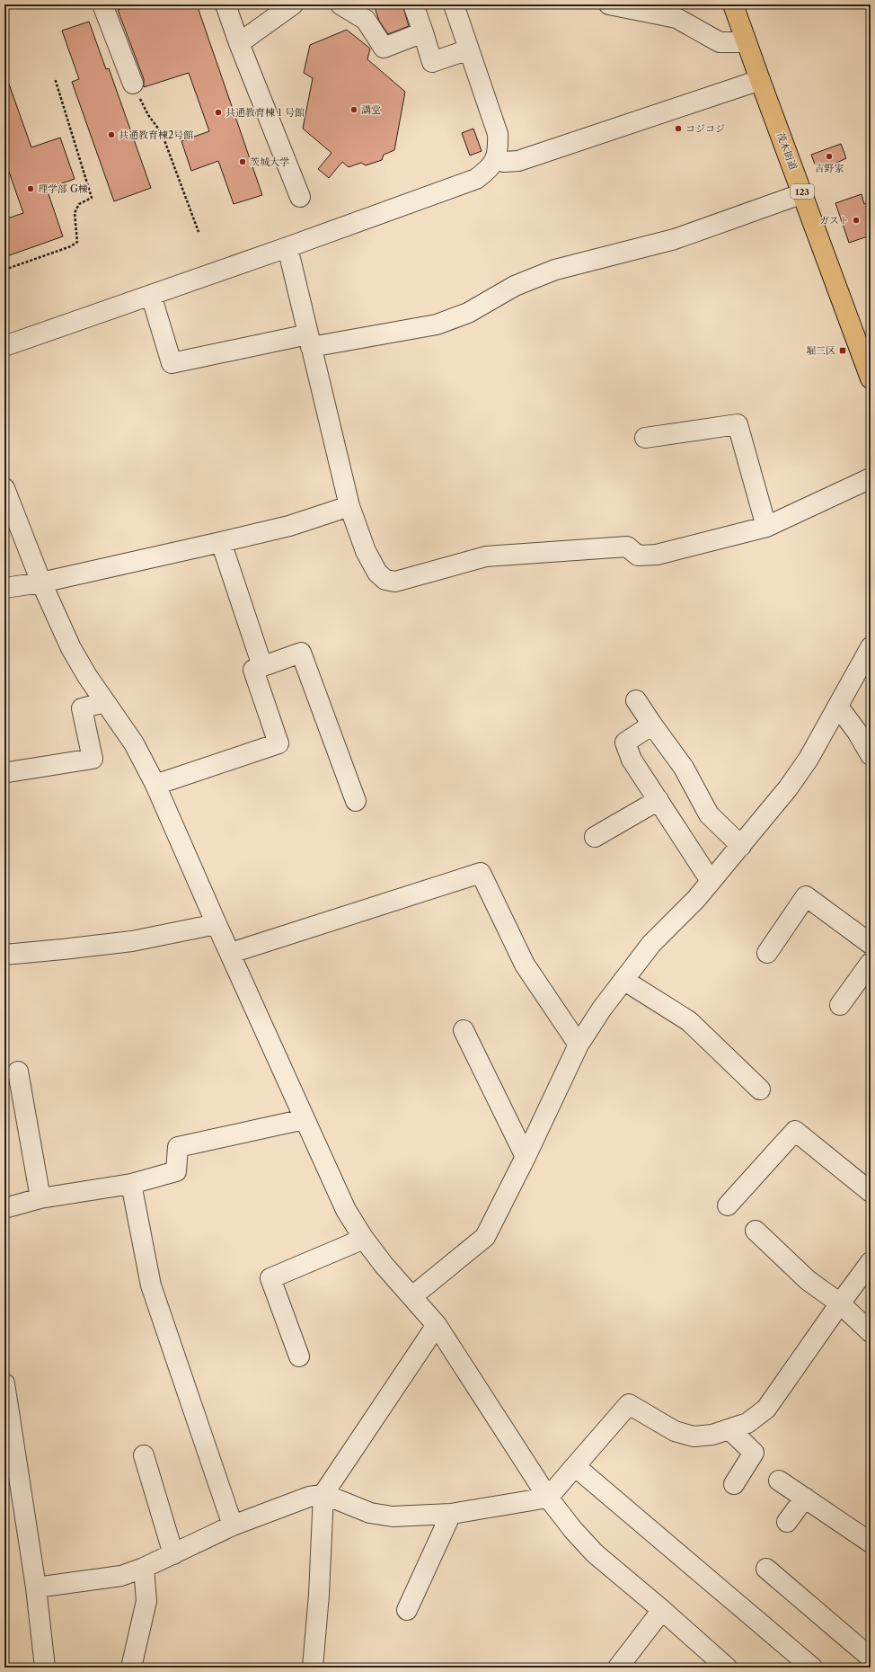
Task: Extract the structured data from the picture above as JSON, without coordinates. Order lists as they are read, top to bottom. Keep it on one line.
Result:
{"streets":{"highway":["茂木街道","123"]},"places":{"other":["講堂","共通教育棟１号館","コジコジ","共通教育棟2号館","吉野家","茨城大学","理学部 G棟","ガスト"],"transit":["堀三区"]}}
